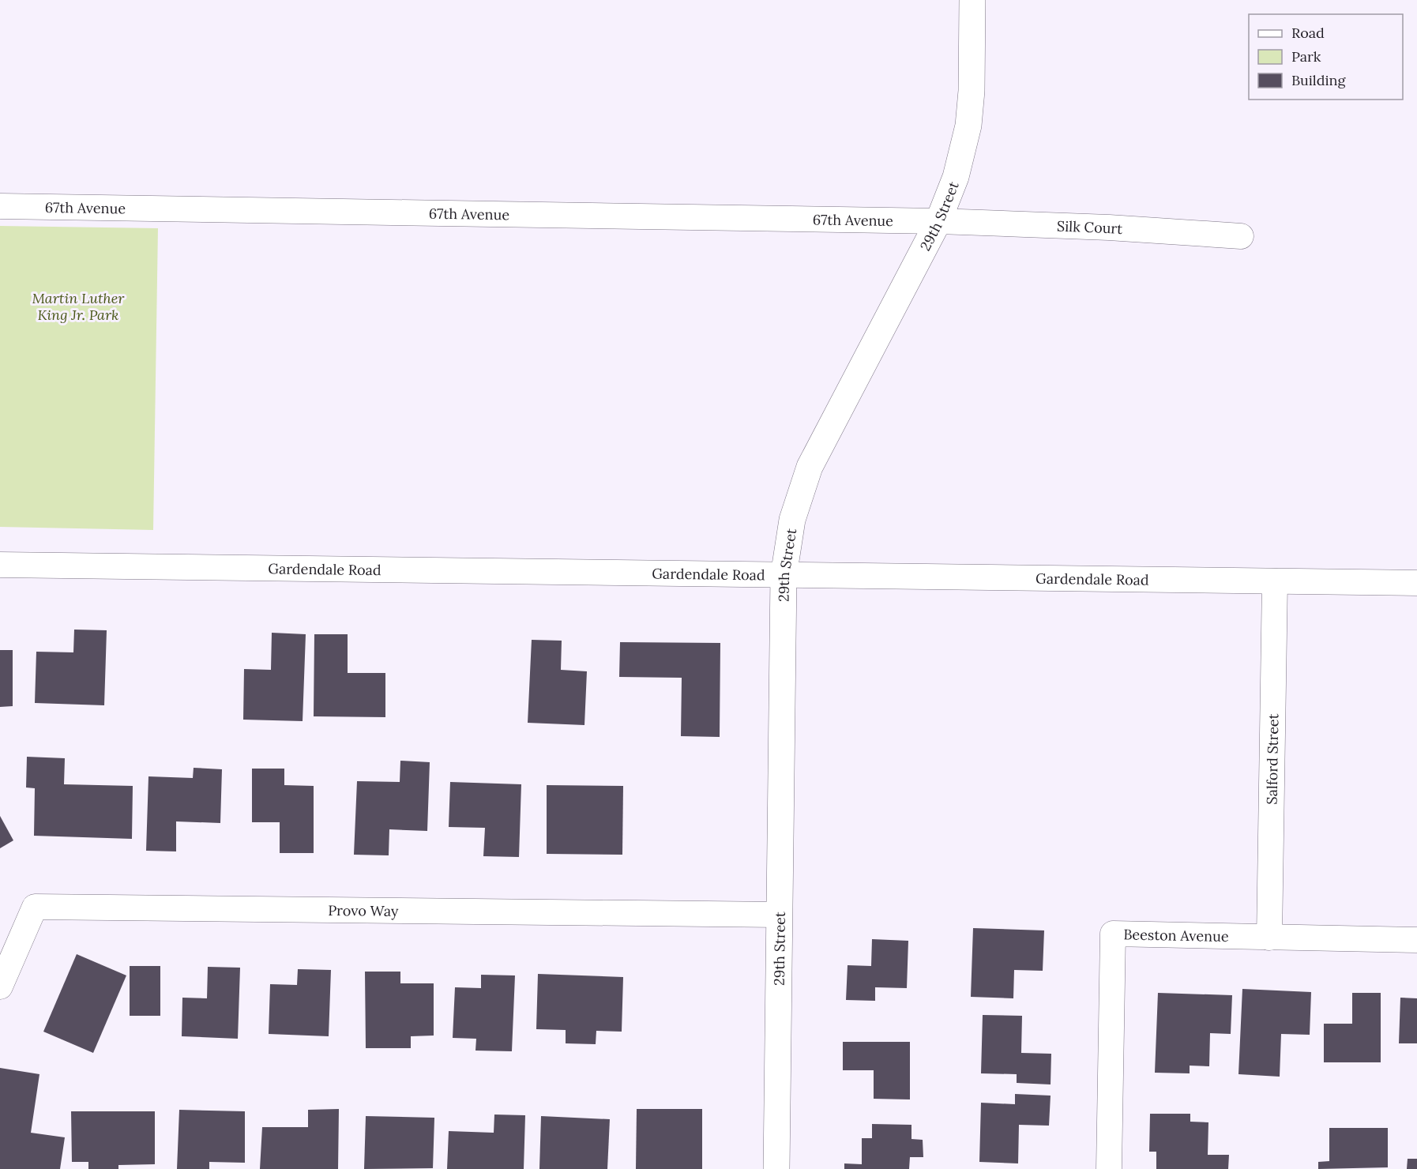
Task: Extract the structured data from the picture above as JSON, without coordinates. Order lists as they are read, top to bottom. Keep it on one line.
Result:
{"streets":{"street":["67th Avenue","29th Street","Silk Court","Gardendale Road","Salford Street","Provo Way","Beeston Avenue"]},"crossings":[["67th Avenue","29th Street"],["67th Avenue","Silk Court"],["29th Street","Silk Court"],["29th Street","Gardendale Road"],["29th Street","Provo Way"],["Gardendale Road","Salford Street"],["Salford Street","Beeston Avenue"]],"parks":["Martin Luther King Jr. Park"],"legend":["Road","Park","Building"]}
